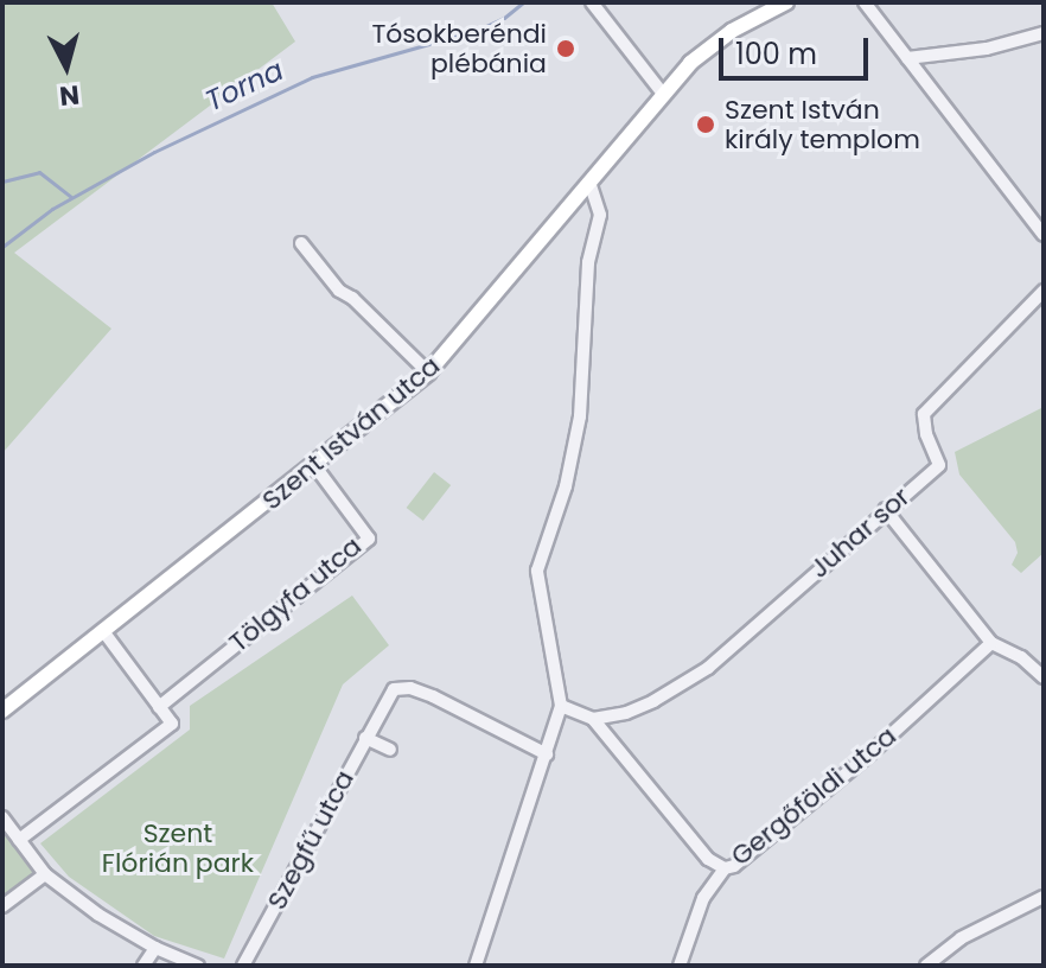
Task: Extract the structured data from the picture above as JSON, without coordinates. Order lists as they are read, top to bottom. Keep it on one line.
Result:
{"streets":{"main road":["Szent István utca"],"street":["Juhar sor","Tölgyfa utca","Gergőföldi utca","Szegfű utca"]},"crossings":[["Szent István utca","Tölgyfa utca"],["Juhar sor","Gergőföldi utca"]],"water":["Torna"],"parks":["Szent Flórián park"],"places":["Tósokberéndi plébánia","Szent István király templom"],"scale_bar":"100 m","north":"bottom"}
